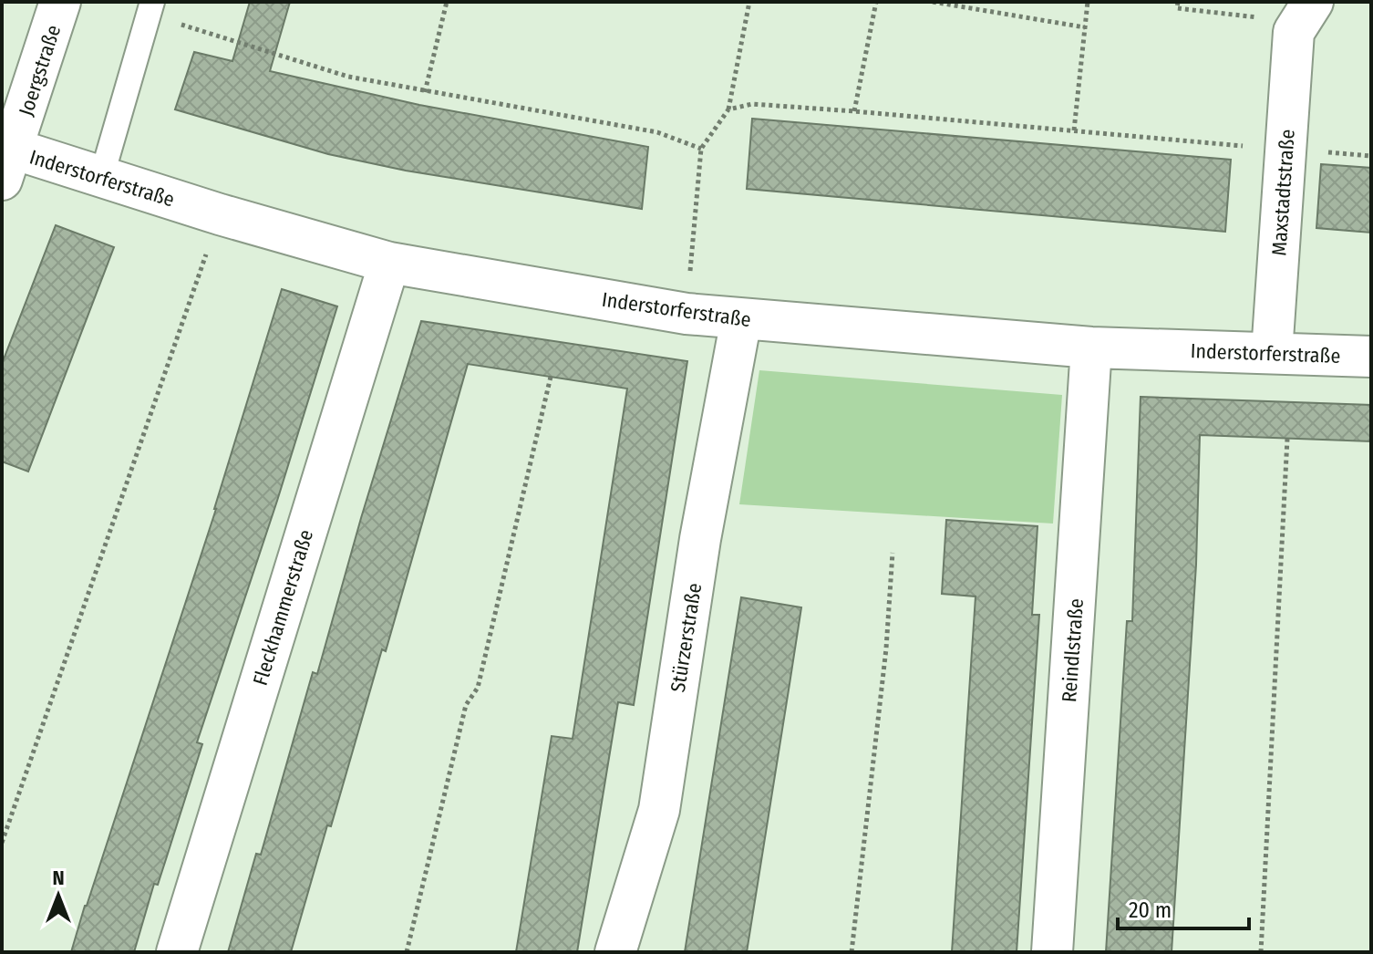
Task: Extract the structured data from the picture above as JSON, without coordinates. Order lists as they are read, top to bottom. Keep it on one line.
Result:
{"streets":{"street":["Joergstraße","Inderstorferstraße","Maxstadtstraße","Fleckhammerstraße","Stürzerstraße","Reindlstraße"]},"crossings":[["Joergstraße","Inderstorferstraße"],["Inderstorferstraße","Maxstadtstraße"],["Inderstorferstraße","Fleckhammerstraße"],["Inderstorferstraße","Stürzerstraße"],["Inderstorferstraße","Reindlstraße"]],"scale_bar":"20 m","north":"top"}
